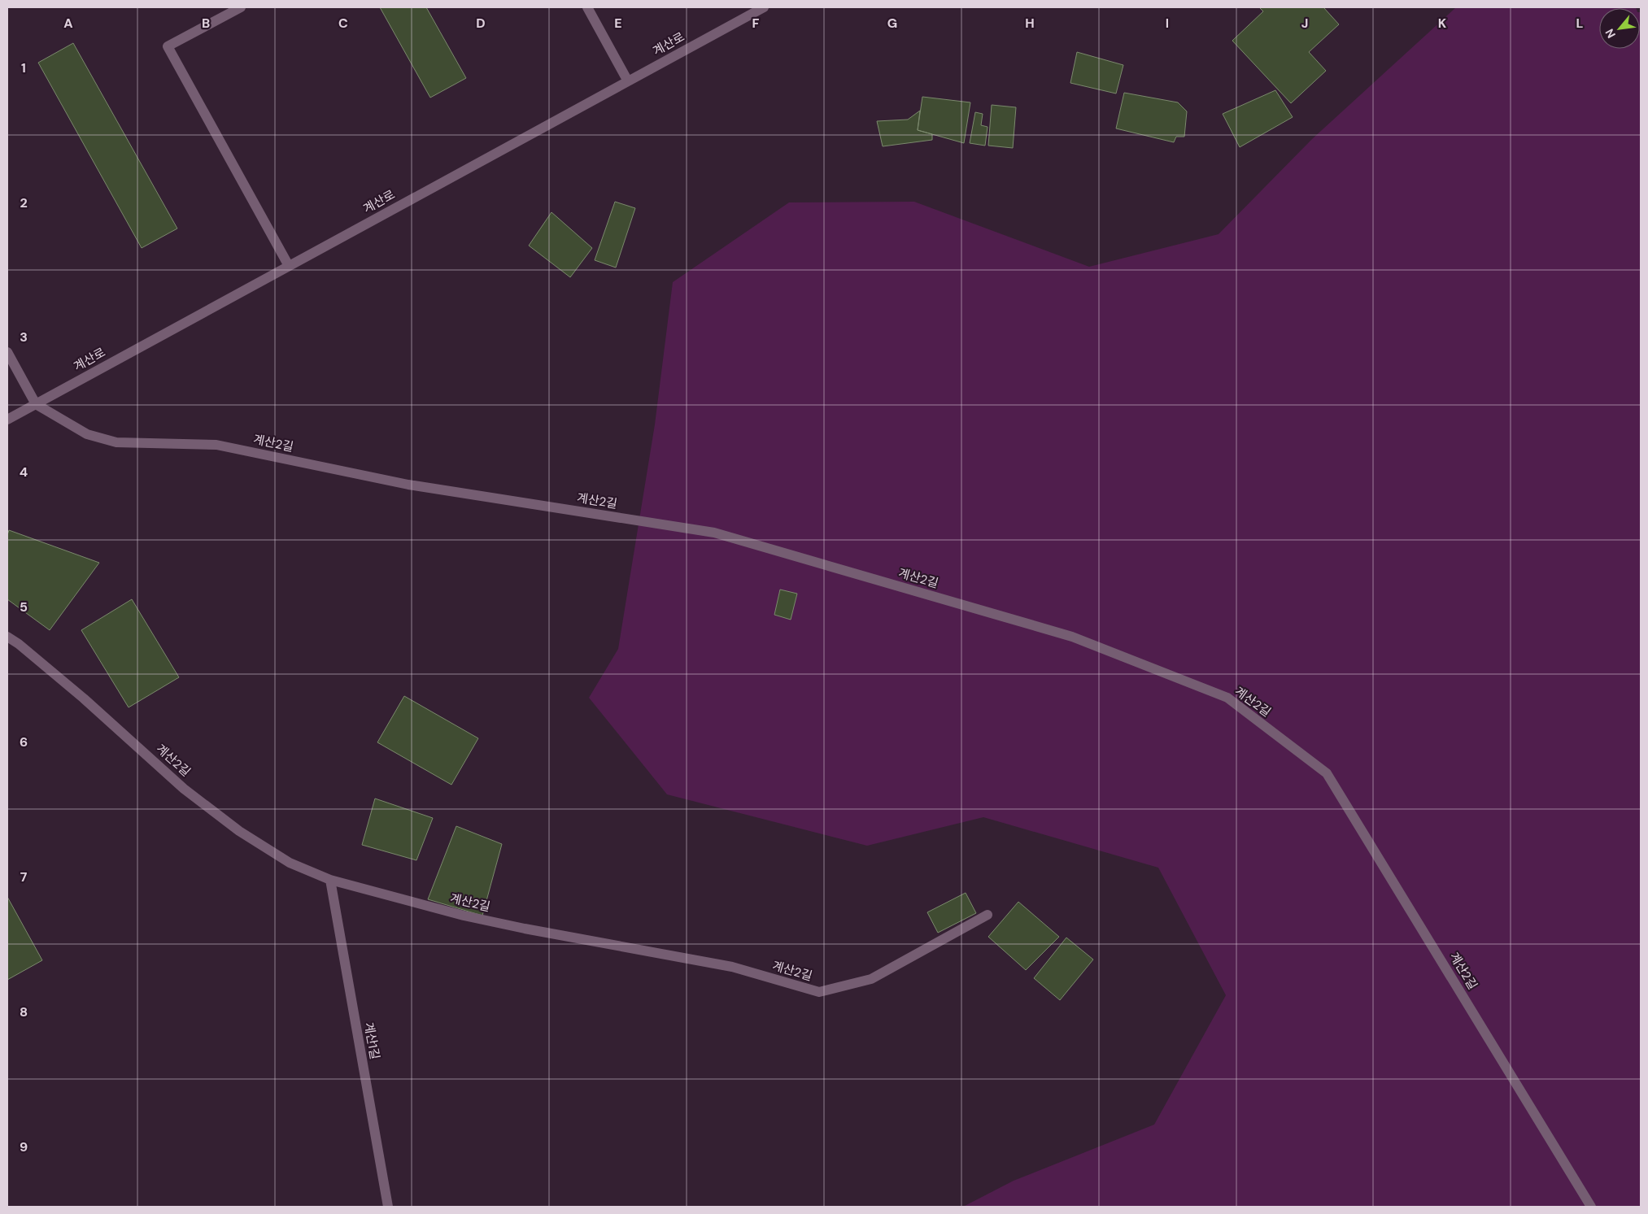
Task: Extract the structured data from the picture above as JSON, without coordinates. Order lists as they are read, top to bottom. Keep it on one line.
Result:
{"streets":{"street":["계산로","계산2길","계산1길"]},"crossings":[["계산로","계산2길"],["계산2길","계산1길"]],"north":"bottom left","grid":{"columns":["A","B","C","D","E","F","G","H","I","J","K","L"],"rows":["1","2","3","4","5","6","7","8","9"]}}
